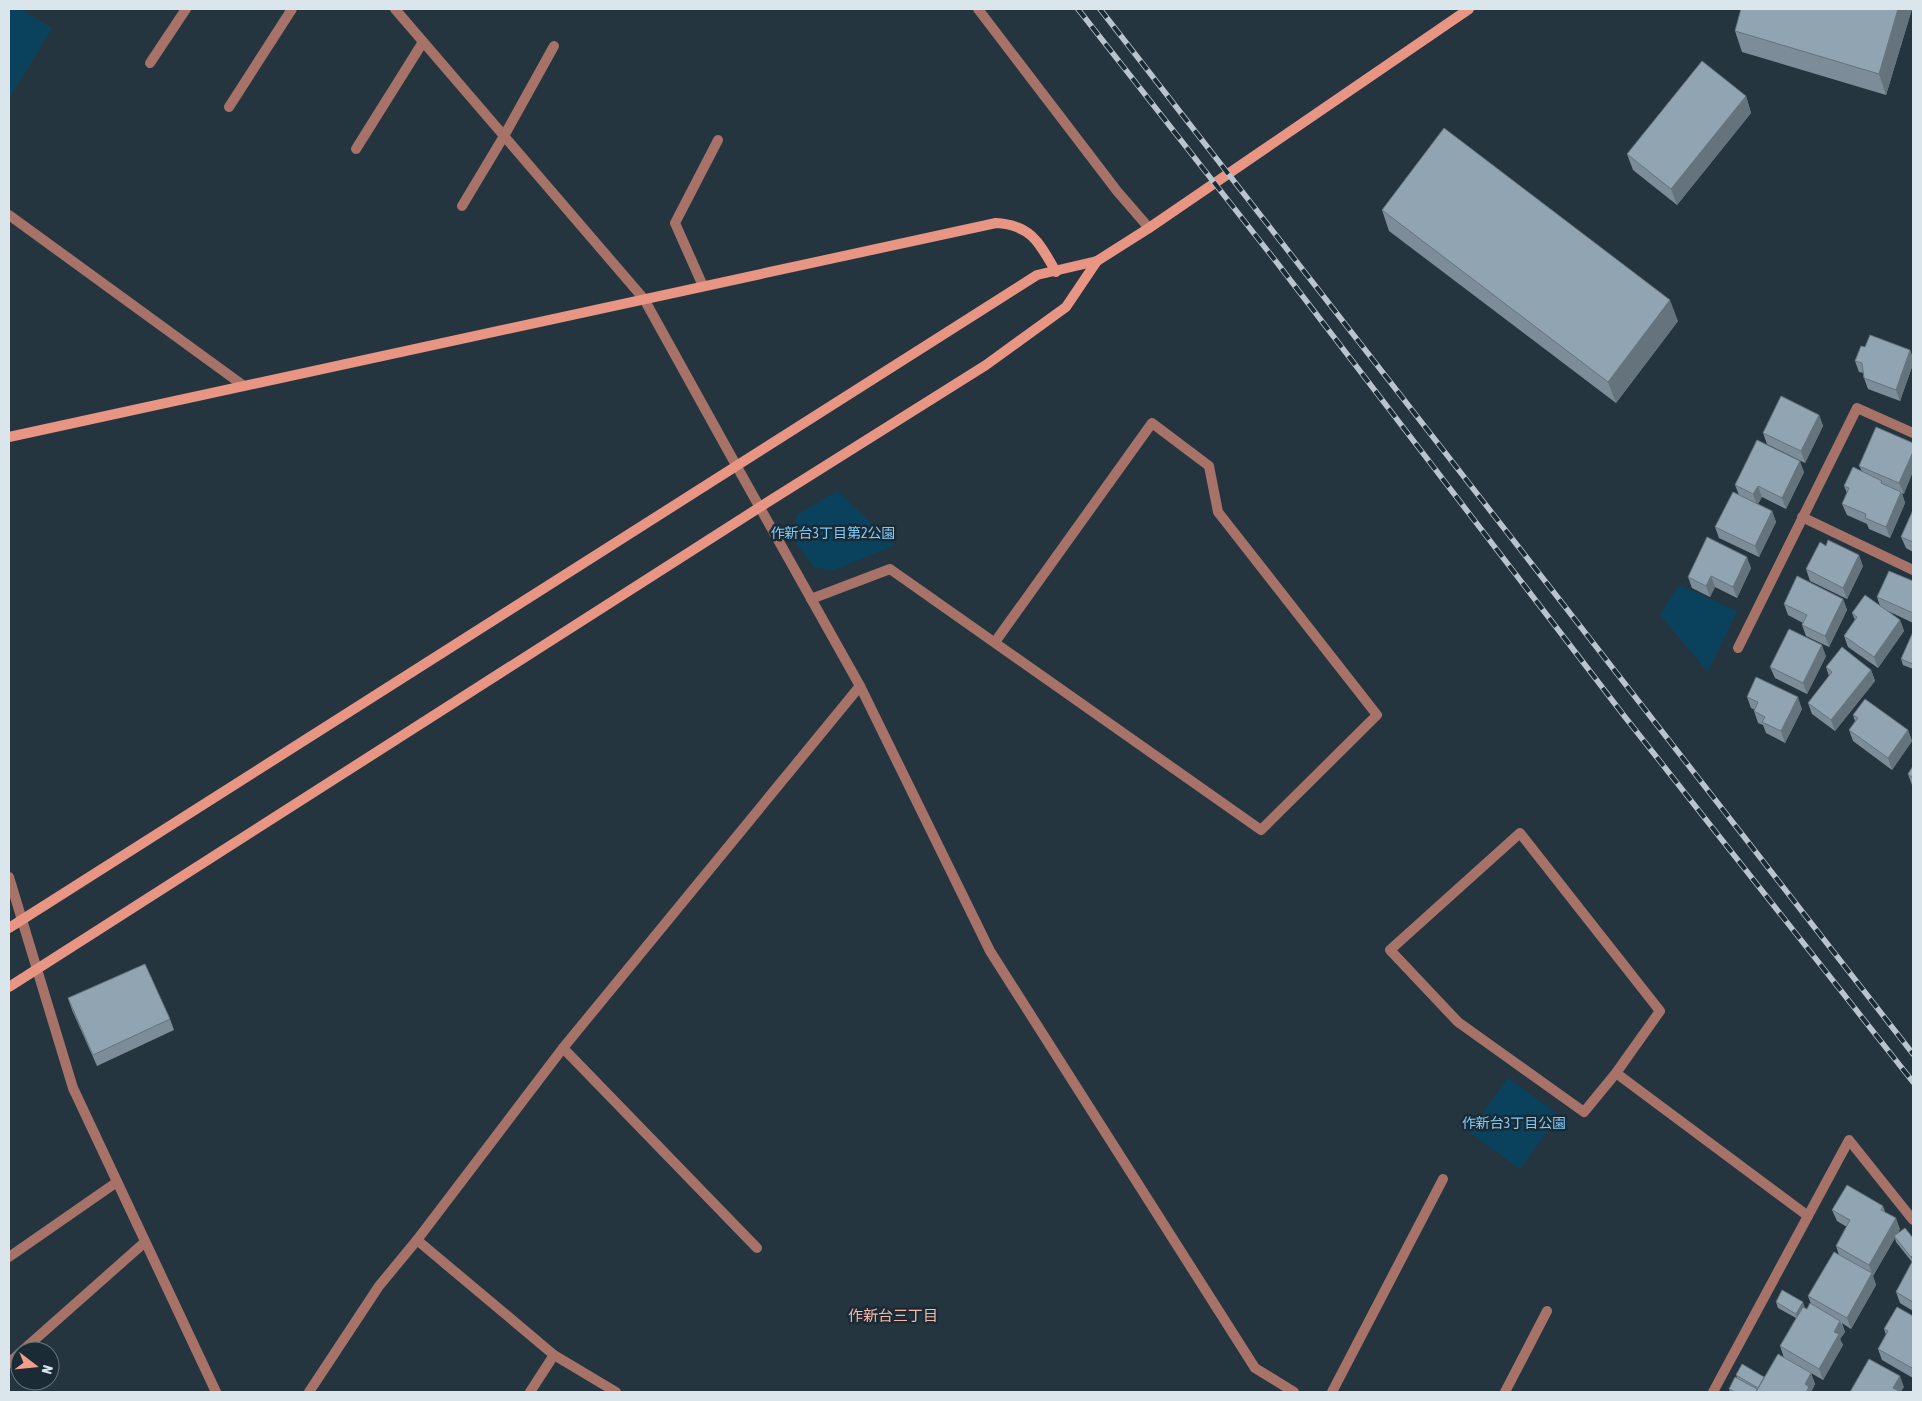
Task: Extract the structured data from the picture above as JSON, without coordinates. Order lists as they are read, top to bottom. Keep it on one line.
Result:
{"districts":["作新台三丁目"],"parks":["作新台3丁目第2公園","作新台3丁目公園"],"north":"right"}
